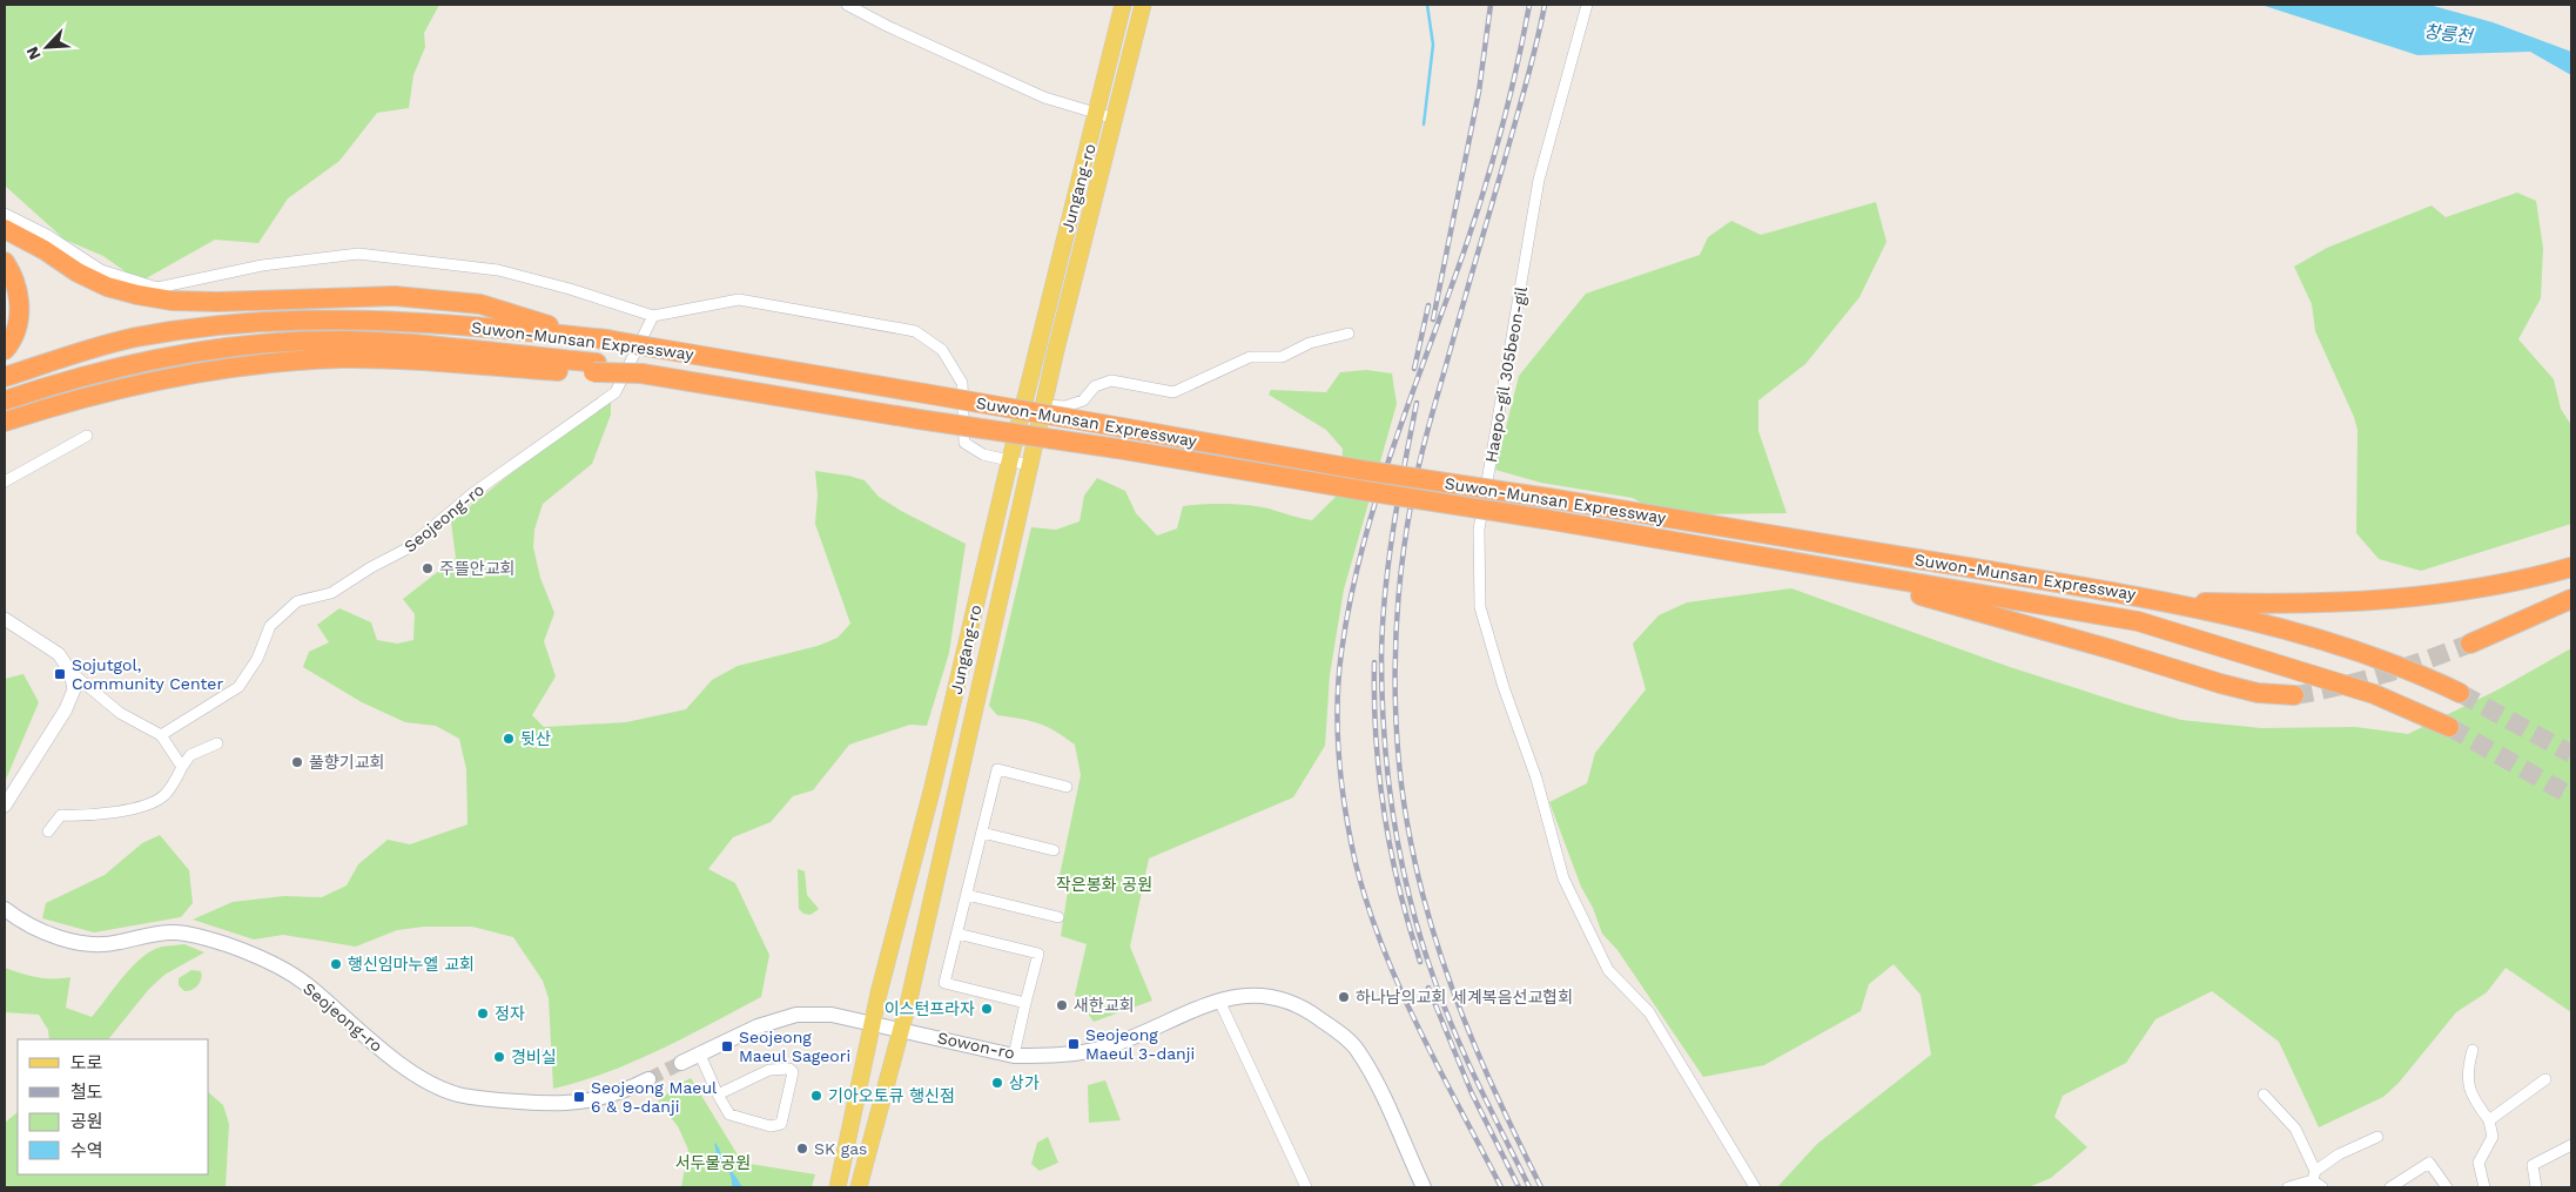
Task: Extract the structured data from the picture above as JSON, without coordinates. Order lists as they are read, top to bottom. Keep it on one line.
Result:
{"streets":{"highway":["Suwon-Munsan Expressway"],"main road":["Jungang-ro","Seojeong-ro","Sowon-ro"],"street":["Haepo-gil 305beon-gil"]},"crossings":[["Jungang-ro","Sowon-ro"]],"water":["창릉천"],"parks":["작은봉화 공원","서두물공원"],"places":{"other":["주뜰안교회","뒷산","풀향기교회","행신임마누엘 교회","하나남의교회 세계복음선교협회","새한교회","이스턴프라자","정자","경비실","상가","기아오토큐 행신점","SK gas"],"transit":["Sojutgol, Community Center","Seojeong Maeul 3-danji","Seojeong Maeul Sageori","Seojeong Maeul 6 & 9-danji"]},"legend":["도로","철도","공원","수역"],"north":"bottom left"}
